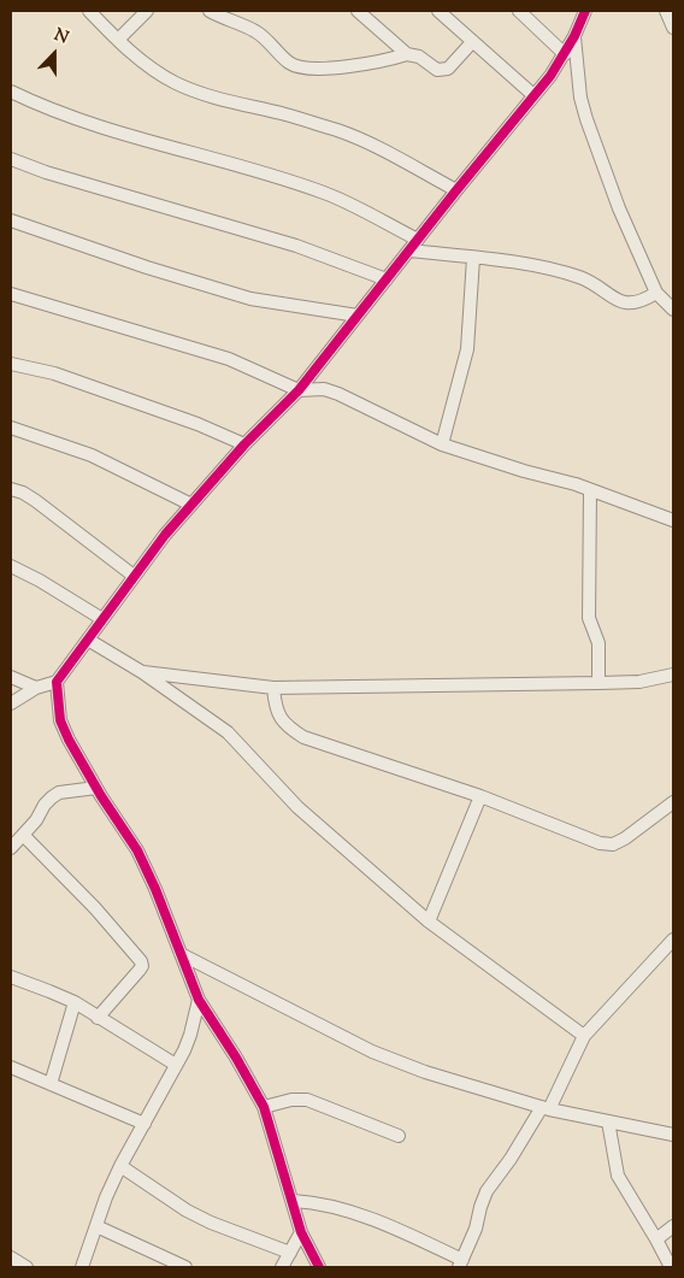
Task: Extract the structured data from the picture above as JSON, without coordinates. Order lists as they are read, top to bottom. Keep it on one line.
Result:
{"north":"top"}
